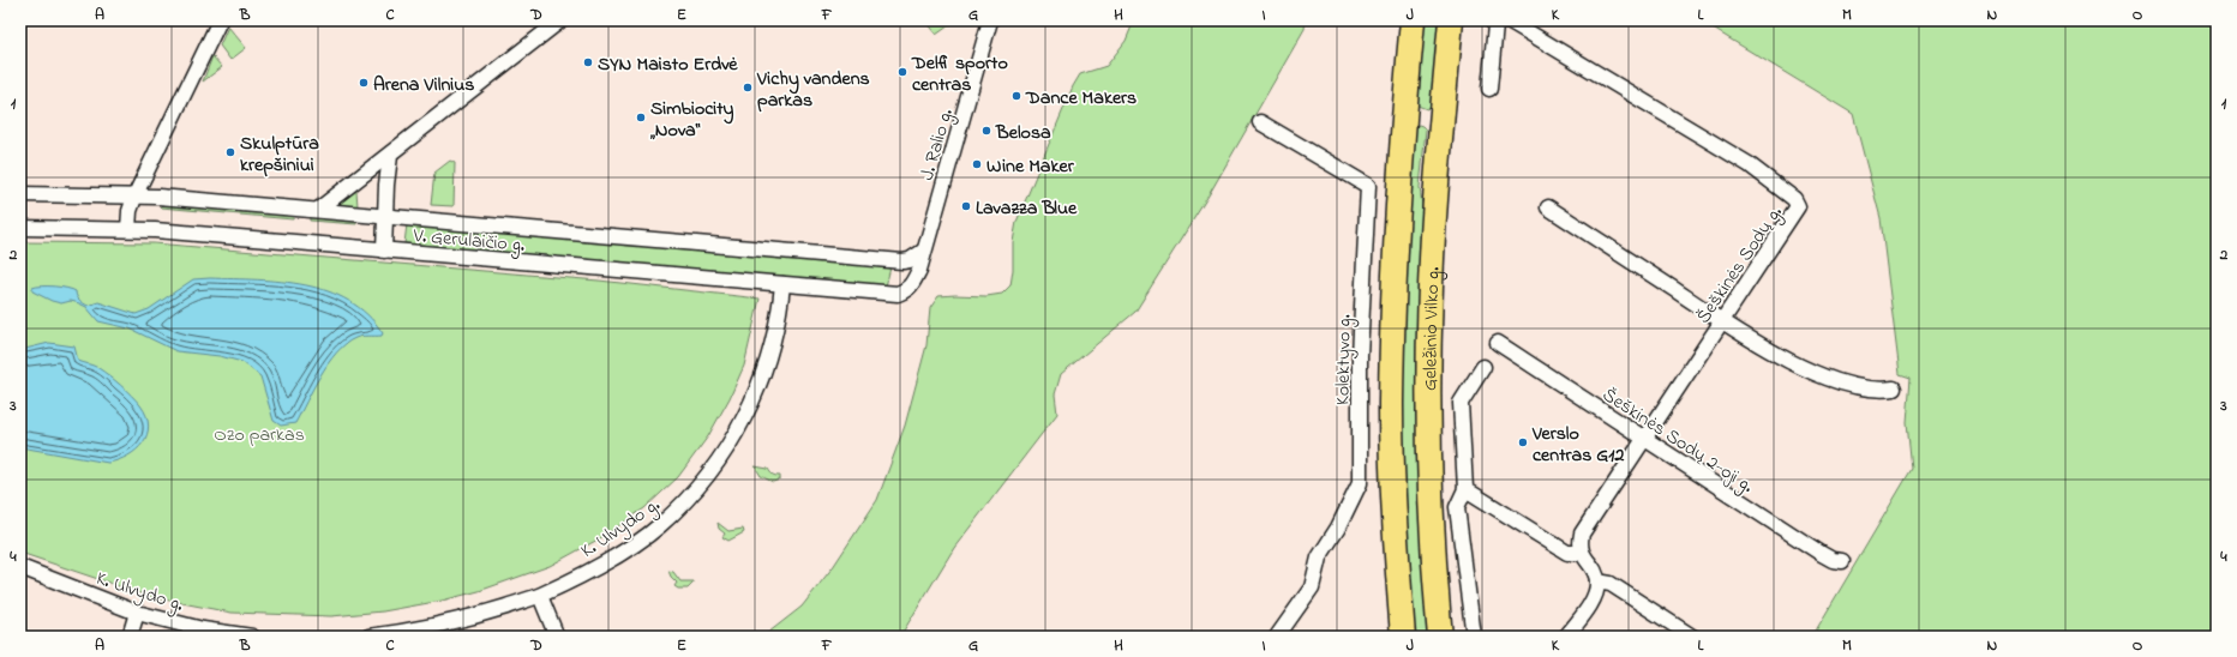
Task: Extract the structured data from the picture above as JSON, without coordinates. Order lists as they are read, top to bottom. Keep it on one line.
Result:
{"streets":{"highway":["Geležinio Vilko g."],"street":["J. Ralio g.","V. Gerulaičio g.","Šeškinės Sodų g.","Kolektyvo g.","Šeškinės Sodų 2-oji g.","K. Ulvydo g."]},"crossings":[["V. Gerulaičio g.","K. Ulvydo g."],["Šeškinės Sodų g.","Šeškinės Sodų 2-oji g."]],"parks":["Ozo parkas"],"places":["SYN Maisto Erdvė","Delfi sporto centras","Arena Vilnius","Vichy vandens parkas","Dance Makers","Simbiocity „Nova“","Belosa","Skulptūra krepšiniui","Wine Maker","Lavazza Blue","Verslo centras G12"],"grid":{"columns":["A","B","C","D","E","F","G","H","I","J","K","L","M","N","O"],"rows":["1","2","3","4"]}}
